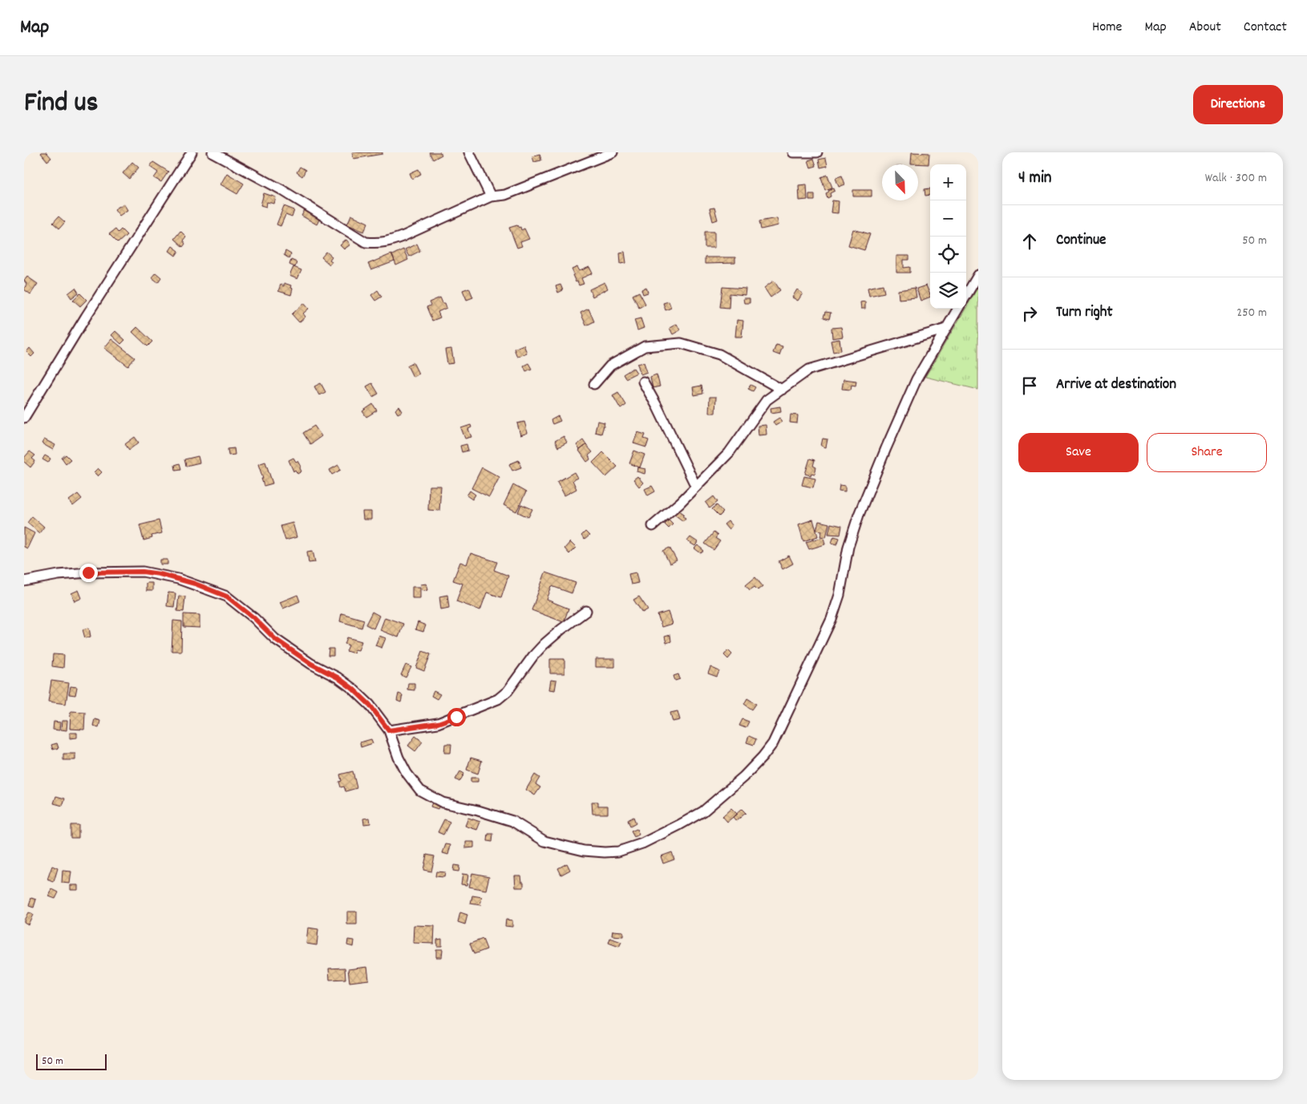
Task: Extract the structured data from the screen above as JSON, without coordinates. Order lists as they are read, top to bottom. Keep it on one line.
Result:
{"scale_bar":"50 m","north":"bottom right","page":{"header":"Map","nav":["Home","Map","About","Contact"],"title":"Find us","buttons":["Directions",["Save","Share"]],"heading":["4 min","Walk · 300 m"],"map_buttons":["+","−"],"list":[["Continue","50 m"],["Turn right","250 m"],"Arrive at destination"],"scale":"50 m"}}
